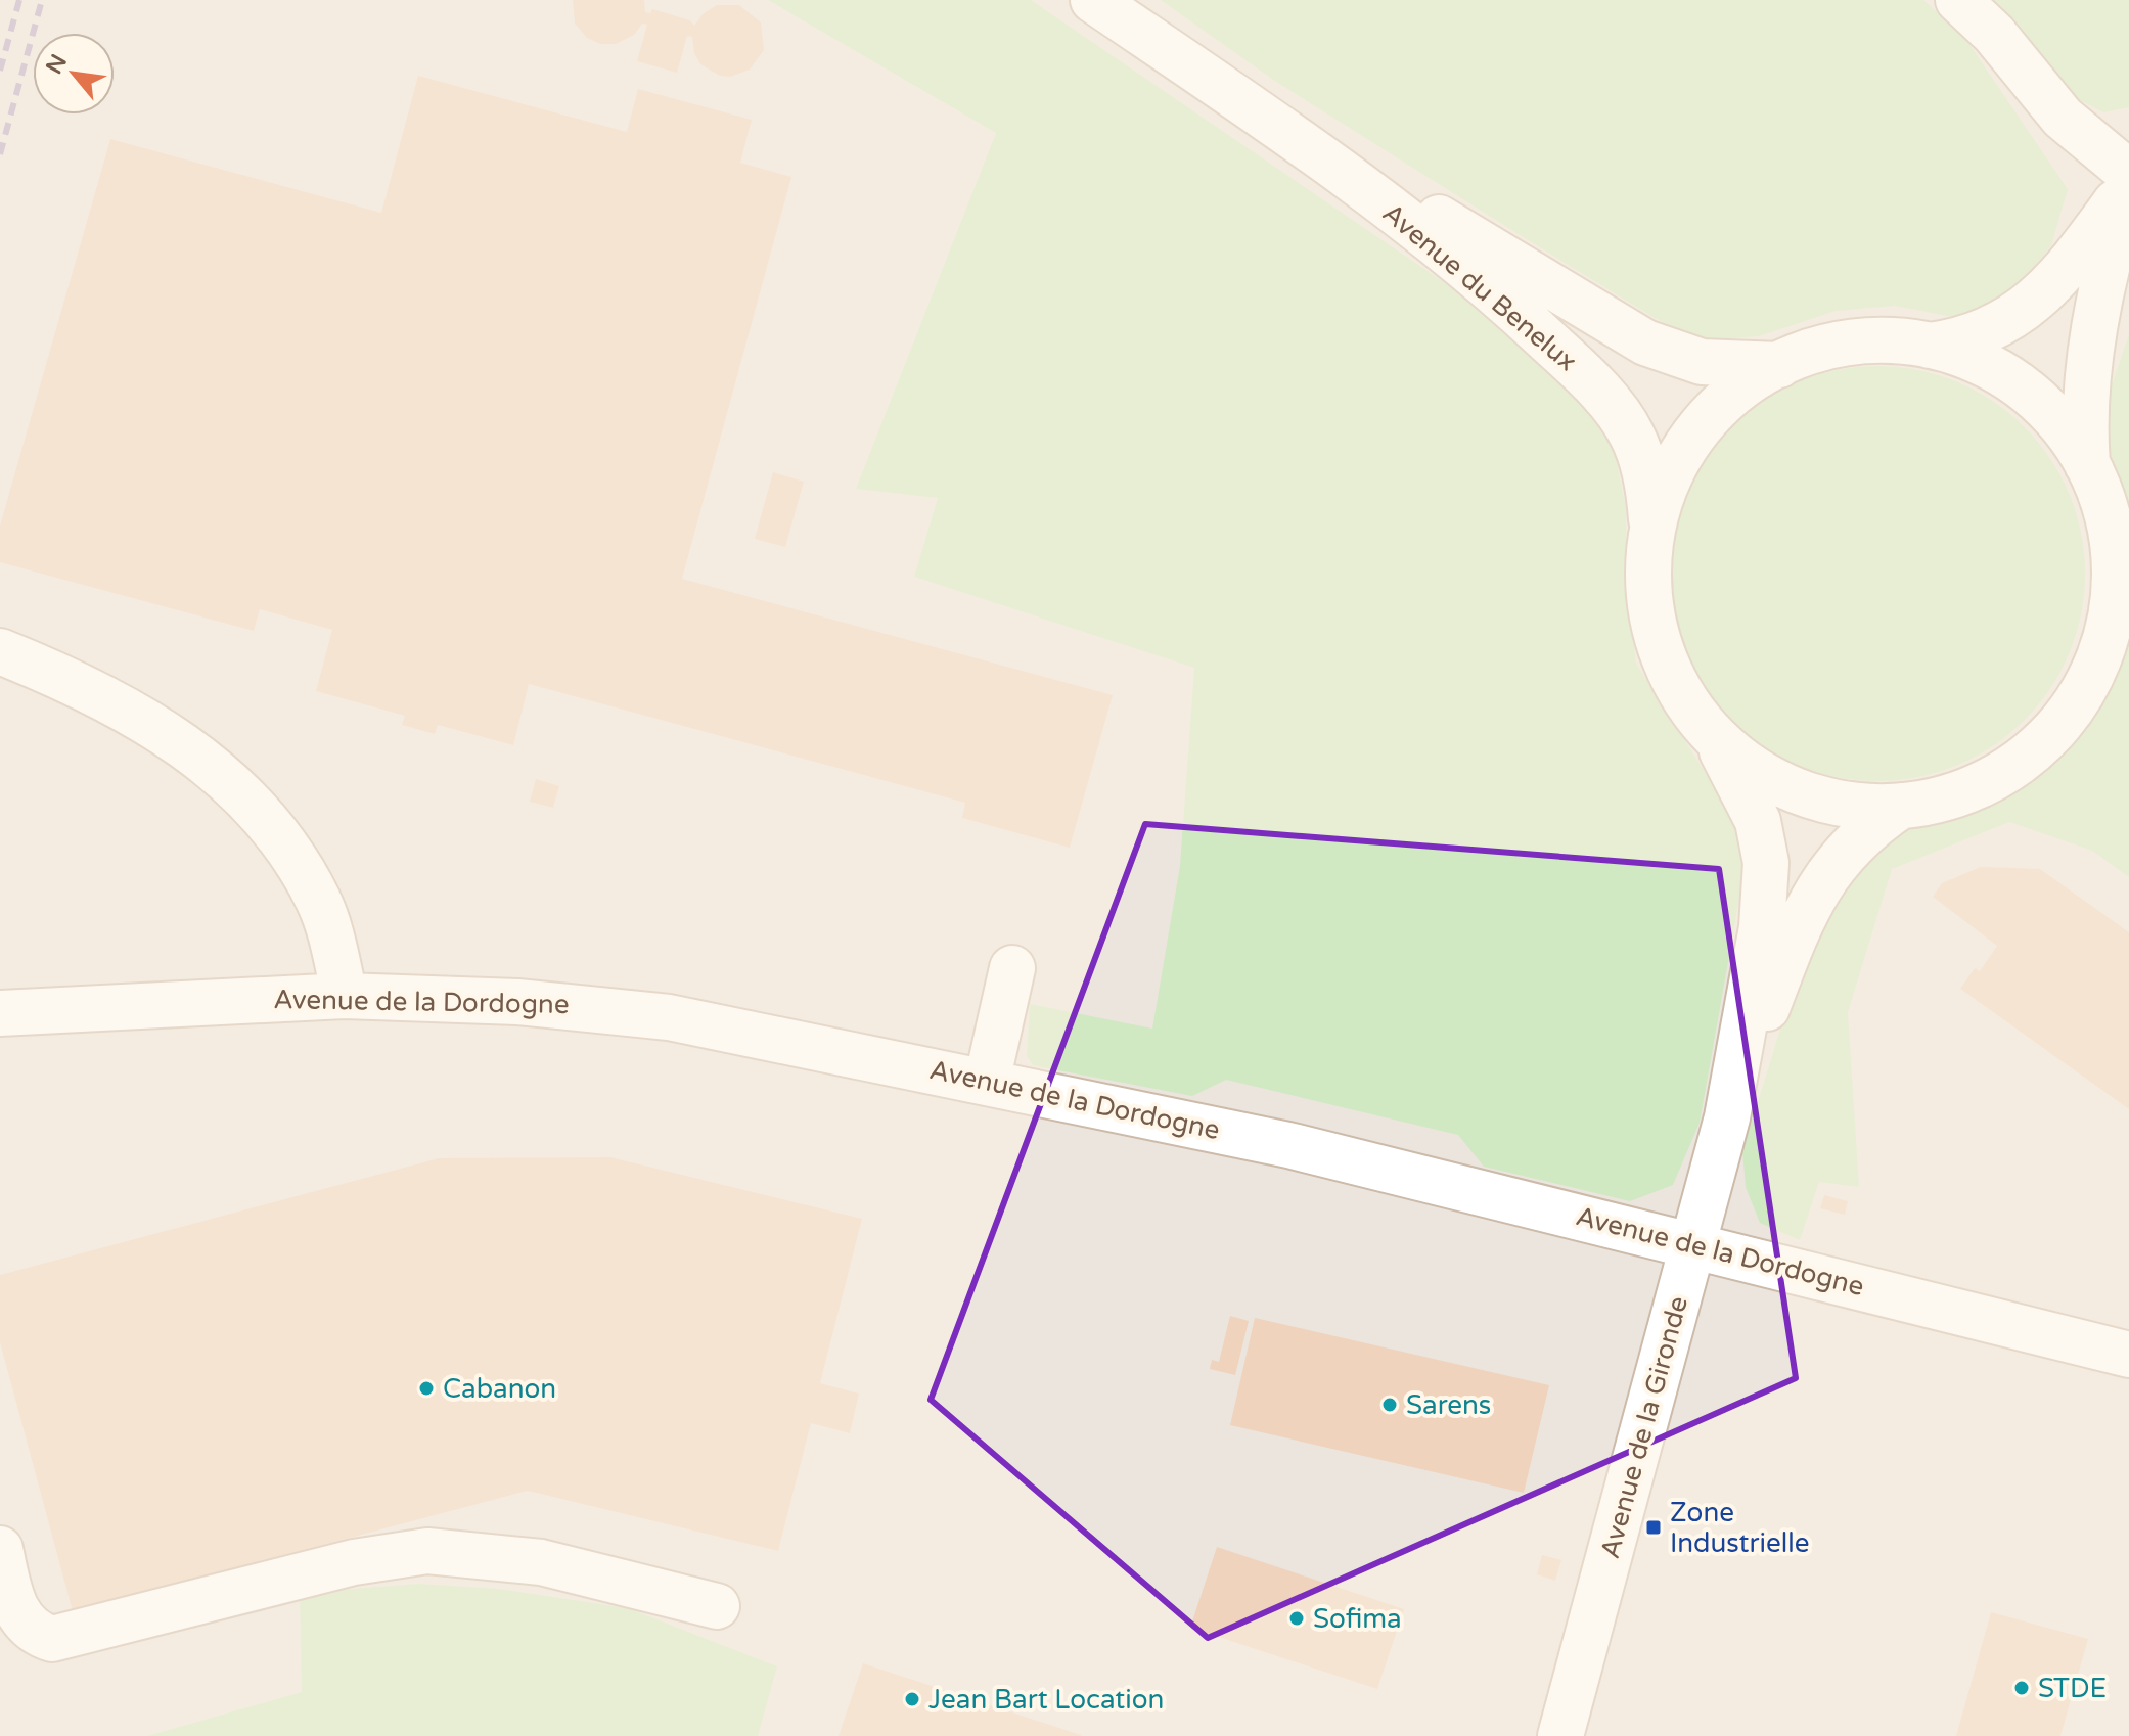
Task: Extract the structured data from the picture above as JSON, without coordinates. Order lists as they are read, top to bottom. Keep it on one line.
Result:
{"streets":{"street":["Avenue du Benelux","Avenue de la Dordogne","Avenue de la Gironde"]},"crossings":[["Avenue de la Dordogne","Avenue de la Gironde"]],"places":{"other":["Cabanon","Sarens","Sofima","STDE","Jean Bart Location"],"transit":["Zone Industrielle"]},"north":"top left"}
